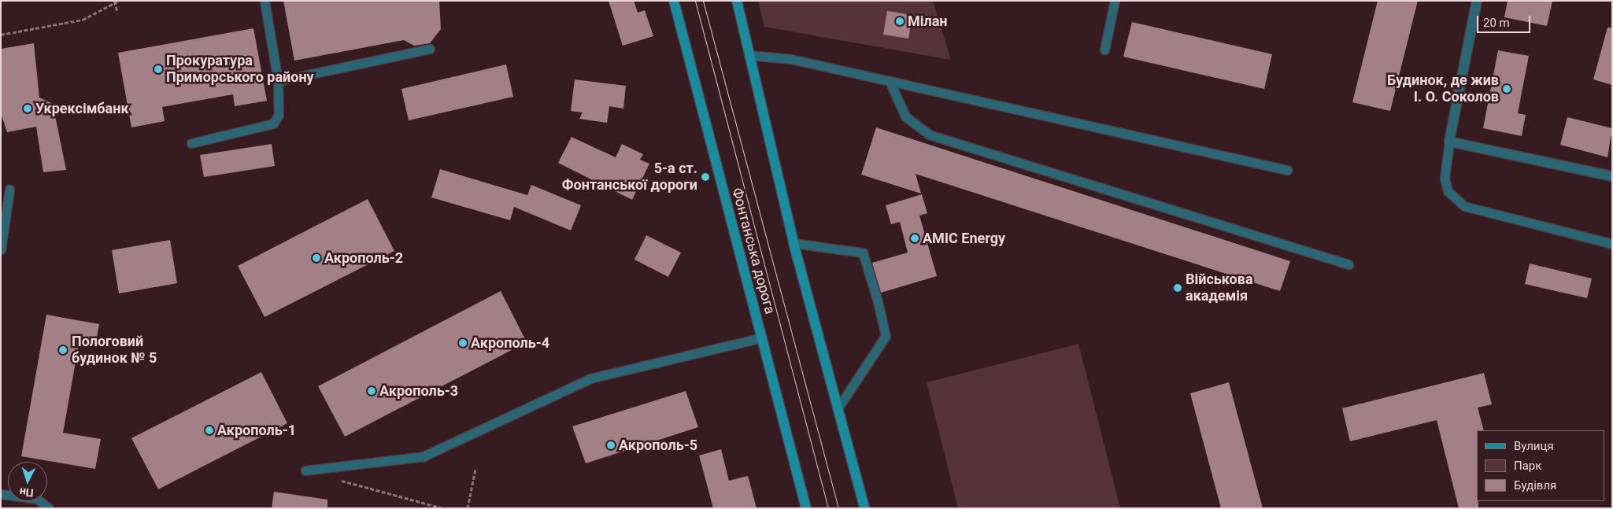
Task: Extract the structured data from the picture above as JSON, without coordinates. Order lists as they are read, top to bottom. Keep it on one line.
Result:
{"streets":{"main road":["Фонтанська дорога"]},"places":["Мілан","Прокуратура Приморського району","Будинок, де жив І. О. Соколов","Укрексімбанк","5-а ст. Фонтанської дороги","AMIC Energy","Акрополь-2","Військова академія","Акрополь-4","Пологовий будинок № 5","Акрополь-3","Акрополь-1","Акрополь-5"],"legend":["Вулиця","Парк","Будівля"],"scale_bar":"20 m","north":"bottom"}
